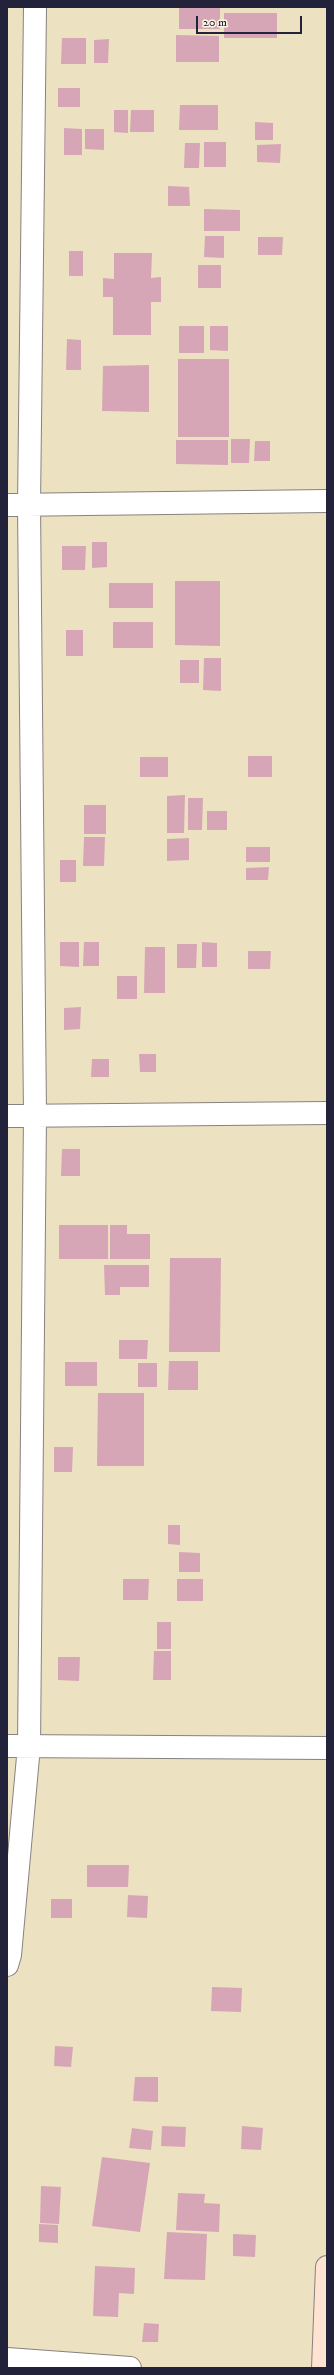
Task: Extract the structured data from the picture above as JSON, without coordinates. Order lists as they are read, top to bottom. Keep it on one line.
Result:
{"scale_bar":"20 m"}
